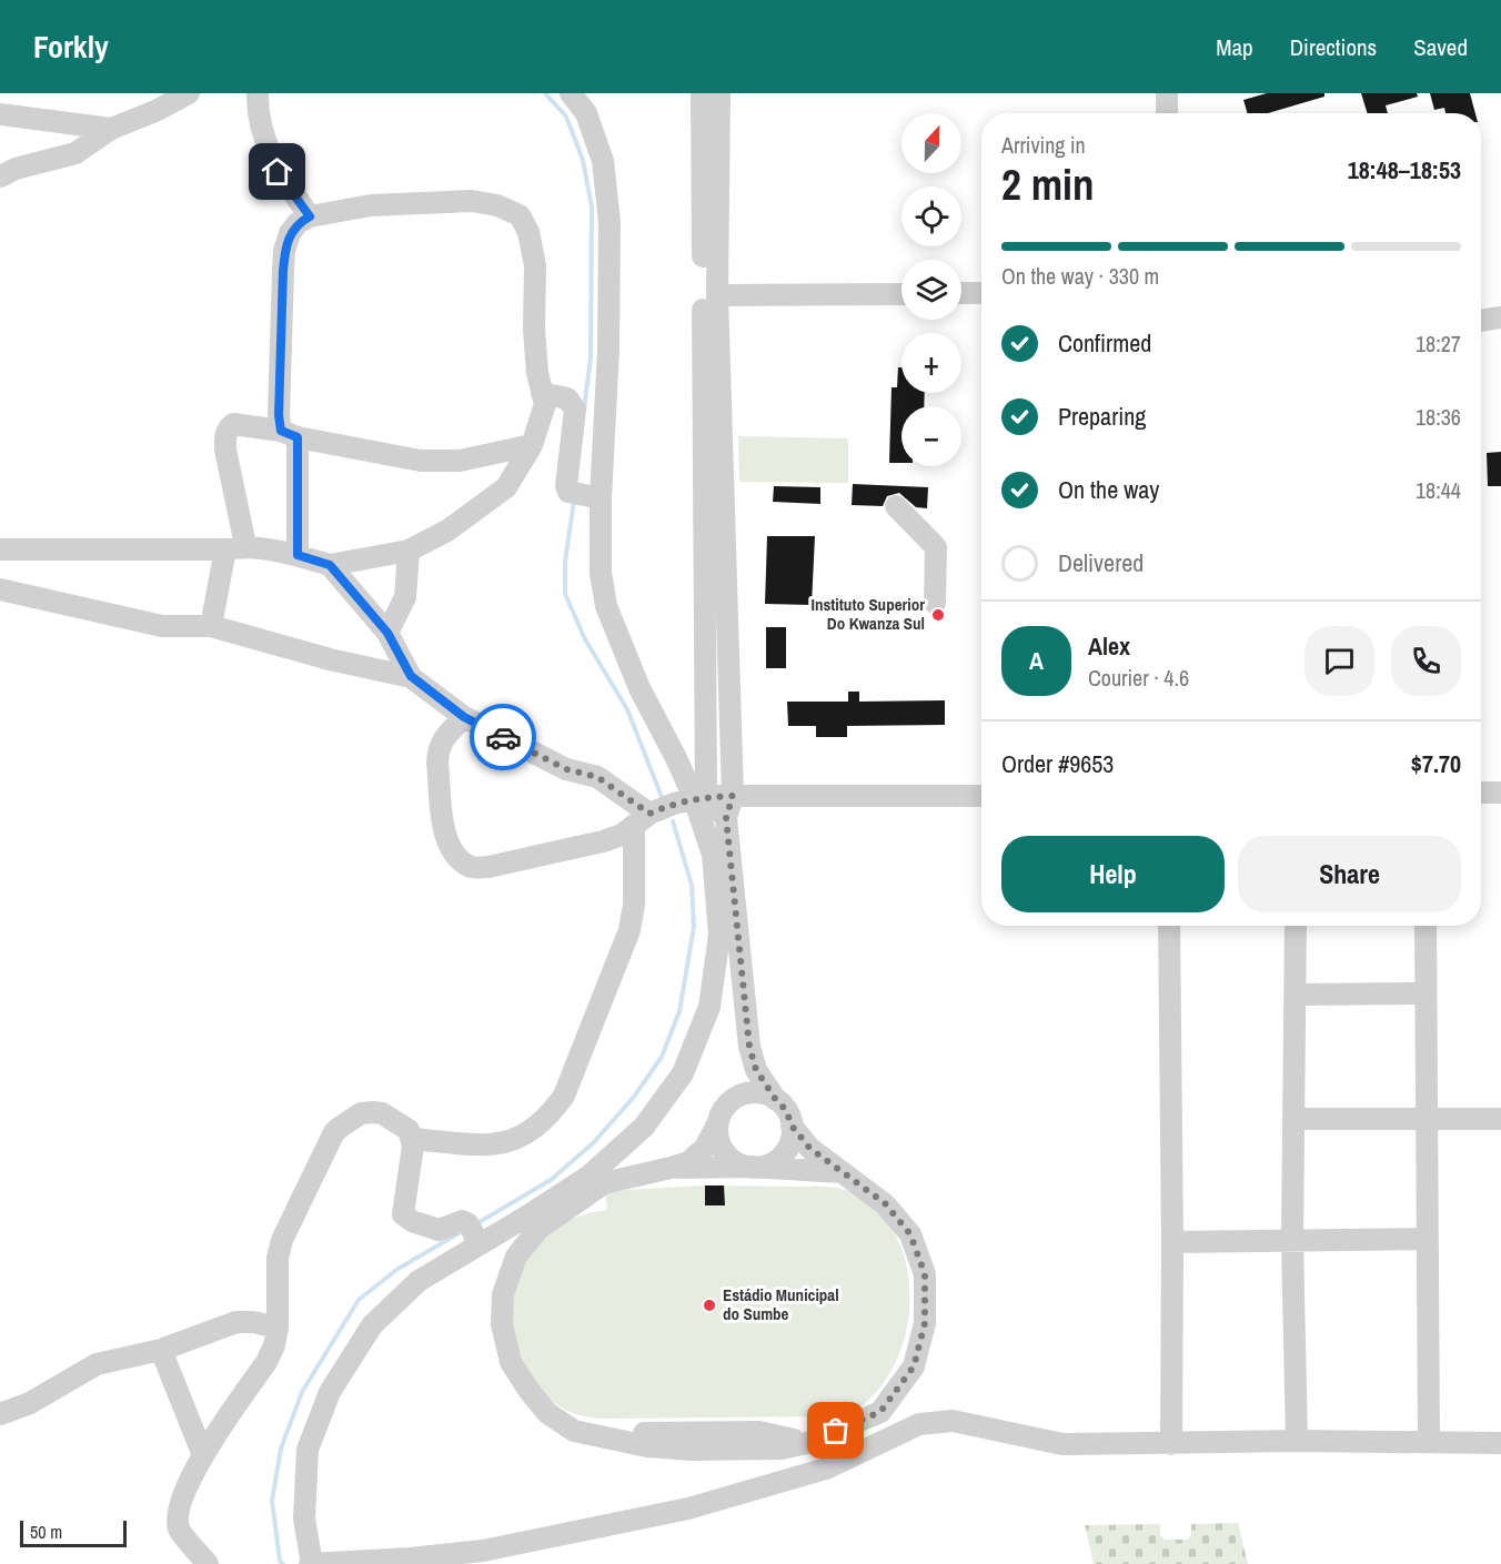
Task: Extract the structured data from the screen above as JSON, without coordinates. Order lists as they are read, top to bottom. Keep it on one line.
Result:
{"places":["Instituto Superior Do Kwanza Sul","Estádio Municipal do Sumbe"],"scale_bar":"50 m","north":"top","page":{"header":"Forkly","nav":["Map","Directions","Saved"],"map_buttons":["+","−"],"heading":["2 min","Arriving in","18:48–18:53"],"panel":["Alex","Courier · 4.6","Order #9653","$7.70"],"bar":"On the way · 330 m","list":[["Confirmed","18:27"],["Preparing","18:36"],["On the way","18:44"],"Delivered"],"round":"A","buttons":["Help","Share"],"scale":"50 m"}}
